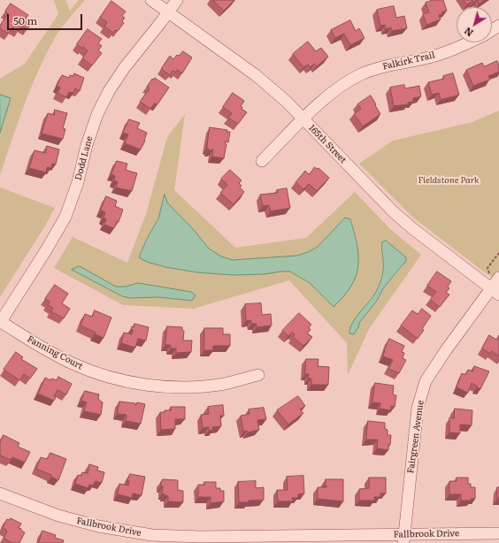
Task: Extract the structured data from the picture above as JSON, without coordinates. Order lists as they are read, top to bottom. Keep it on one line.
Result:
{"streets":{"street":["Falkirk Trail","165th Street","Dodd Lane","Fanning Court","Fairgreen Avenue","Fallbrook Drive"]},"crossings":[["Falkirk Trail","165th Street"],["165th Street","Dodd Lane"],["165th Street","Fairgreen Avenue"],["Dodd Lane","Fanning Court"],["Fairgreen Avenue","Fallbrook Drive"]],"parks":["Fieldstone Park"],"scale_bar":"50 m","north":"bottom left"}
